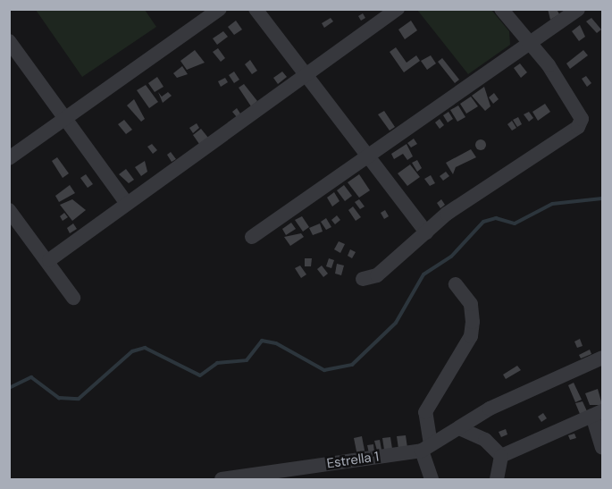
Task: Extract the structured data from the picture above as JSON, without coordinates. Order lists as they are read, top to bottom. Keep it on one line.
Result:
{"streets":{"street":["Estrella 1"]}}
